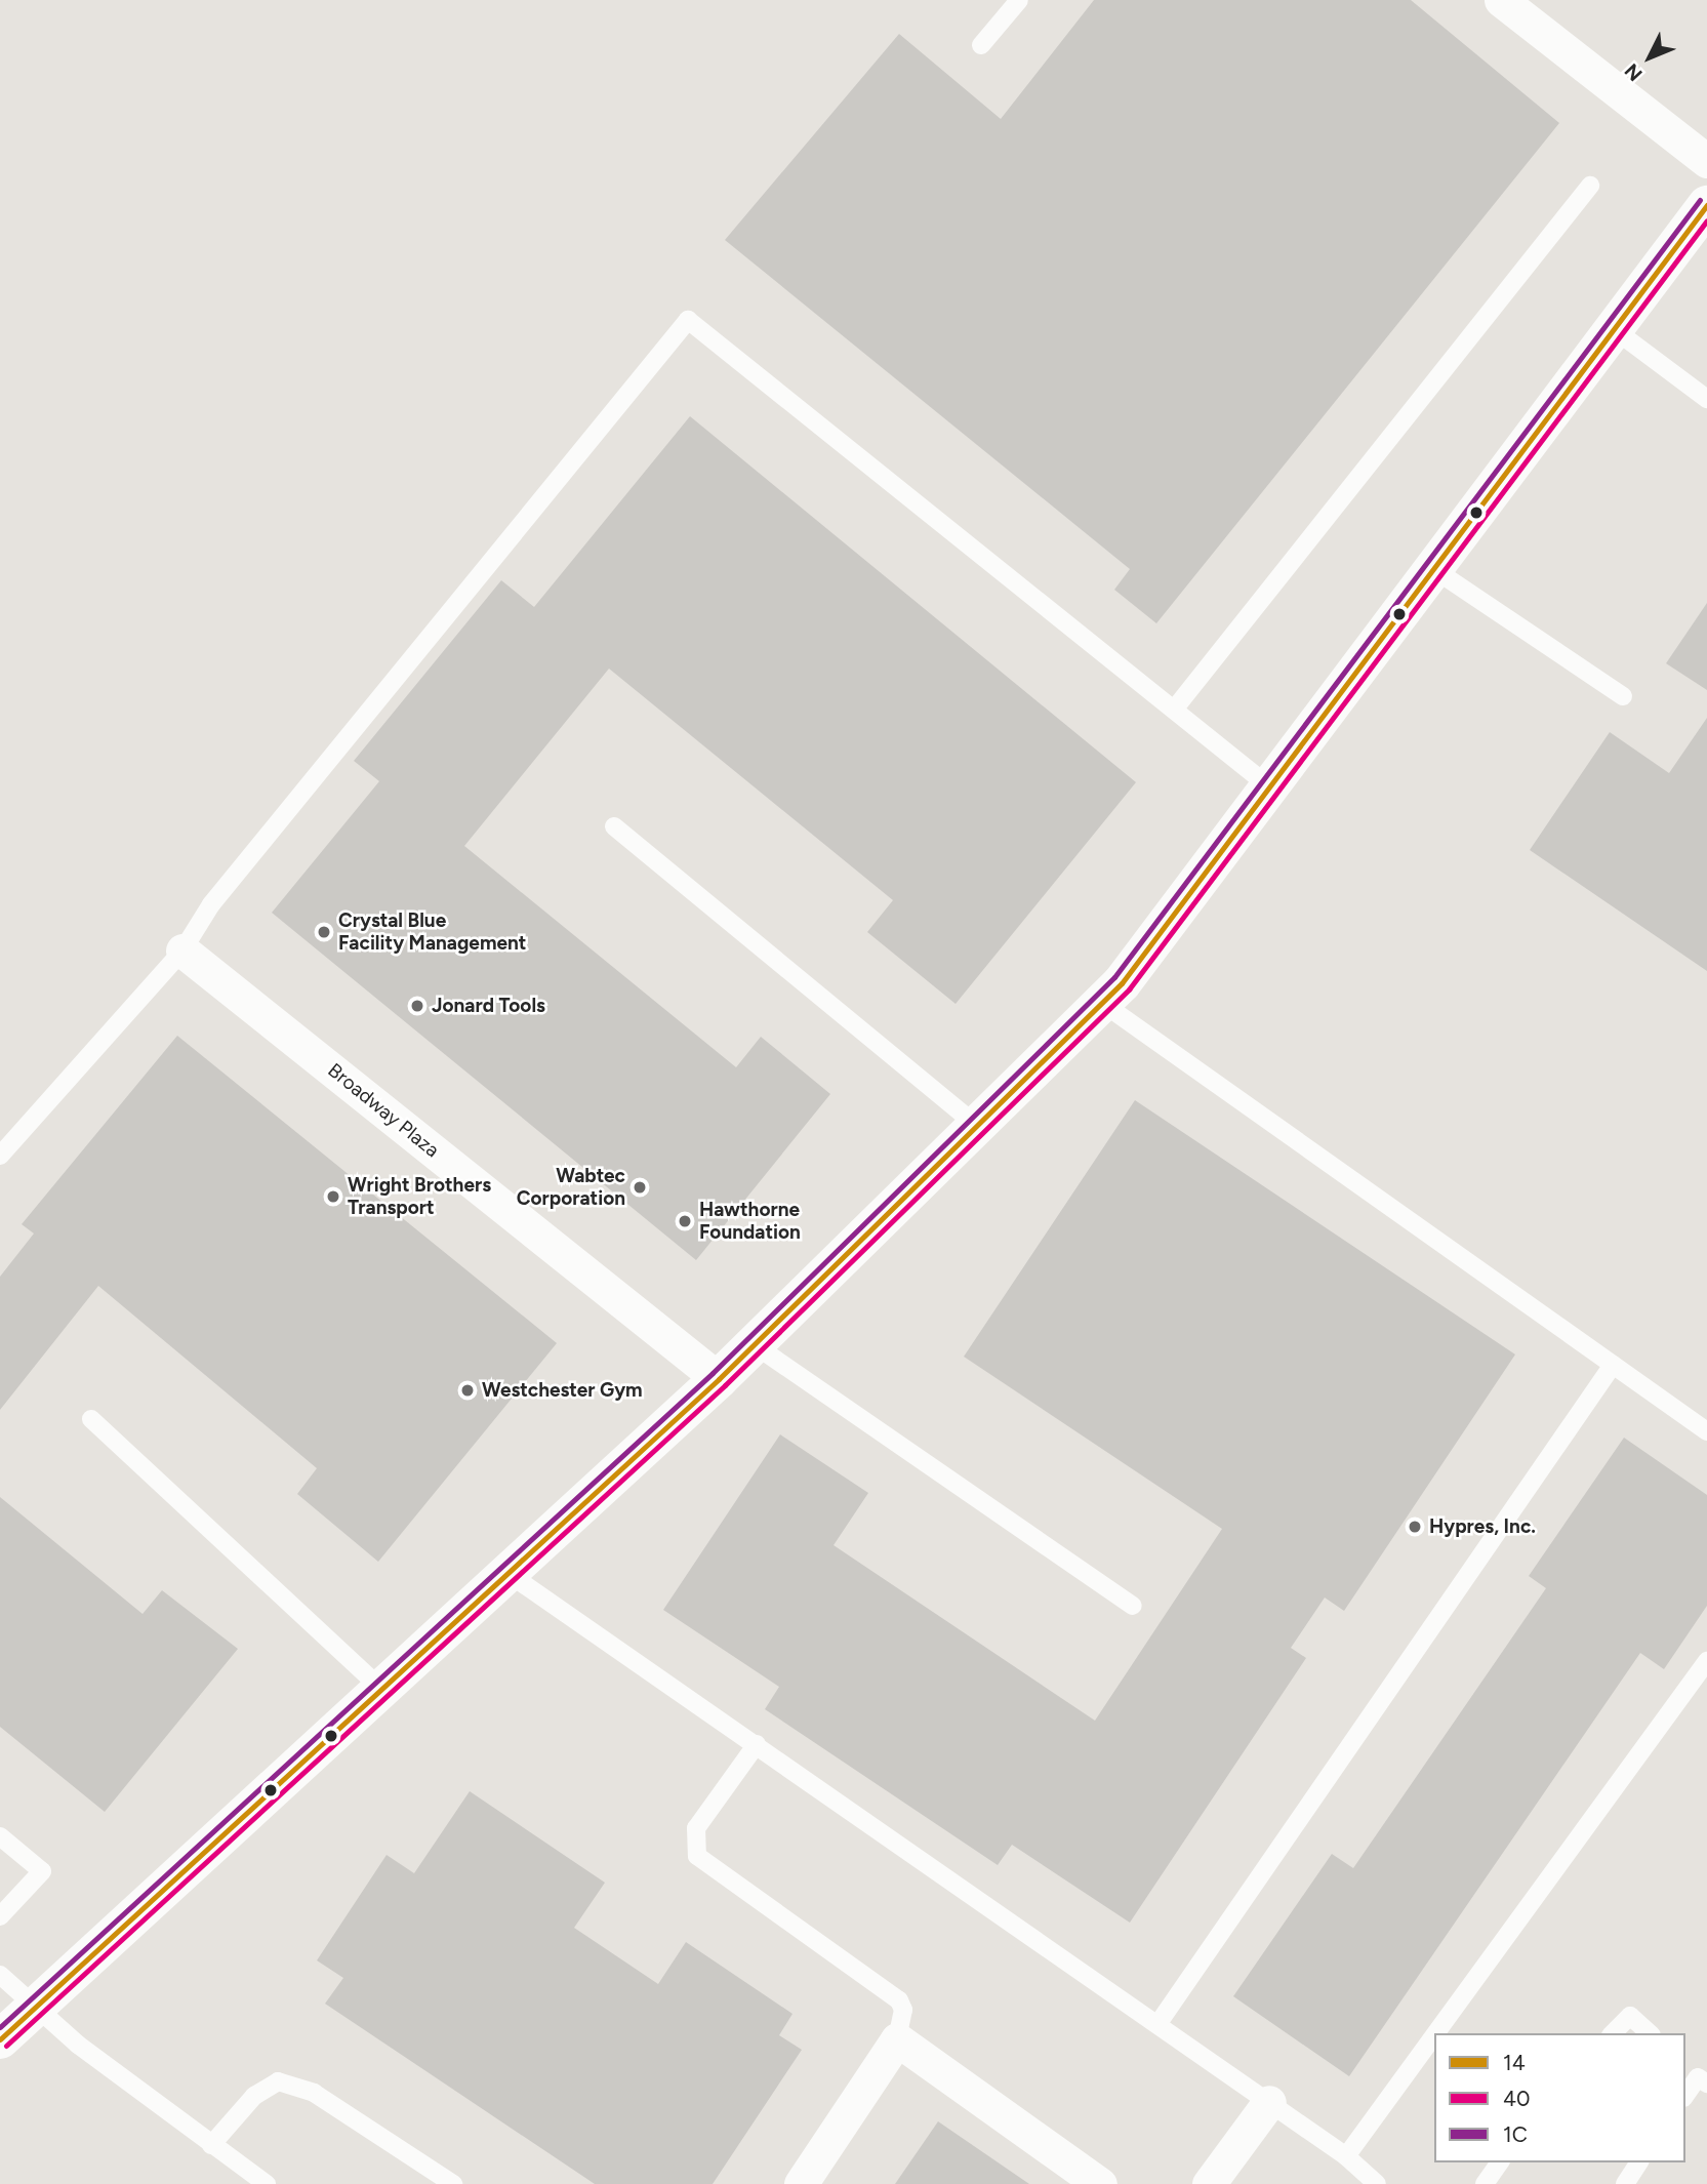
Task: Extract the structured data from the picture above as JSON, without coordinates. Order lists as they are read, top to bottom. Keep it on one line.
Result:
{"streets":{"street":["Broadway Plaza"]},"places":["Crystal Blue Facility Management","Jonard Tools","Wabtec Corporation","Wright Brothers Transport","Hawthorne Foundation","Westchester Gym","Hypres, Inc."],"lines":["transit line 1C","transit line 14","transit line 40"],"legend":["14","40","1C"],"north":"bottom left"}
